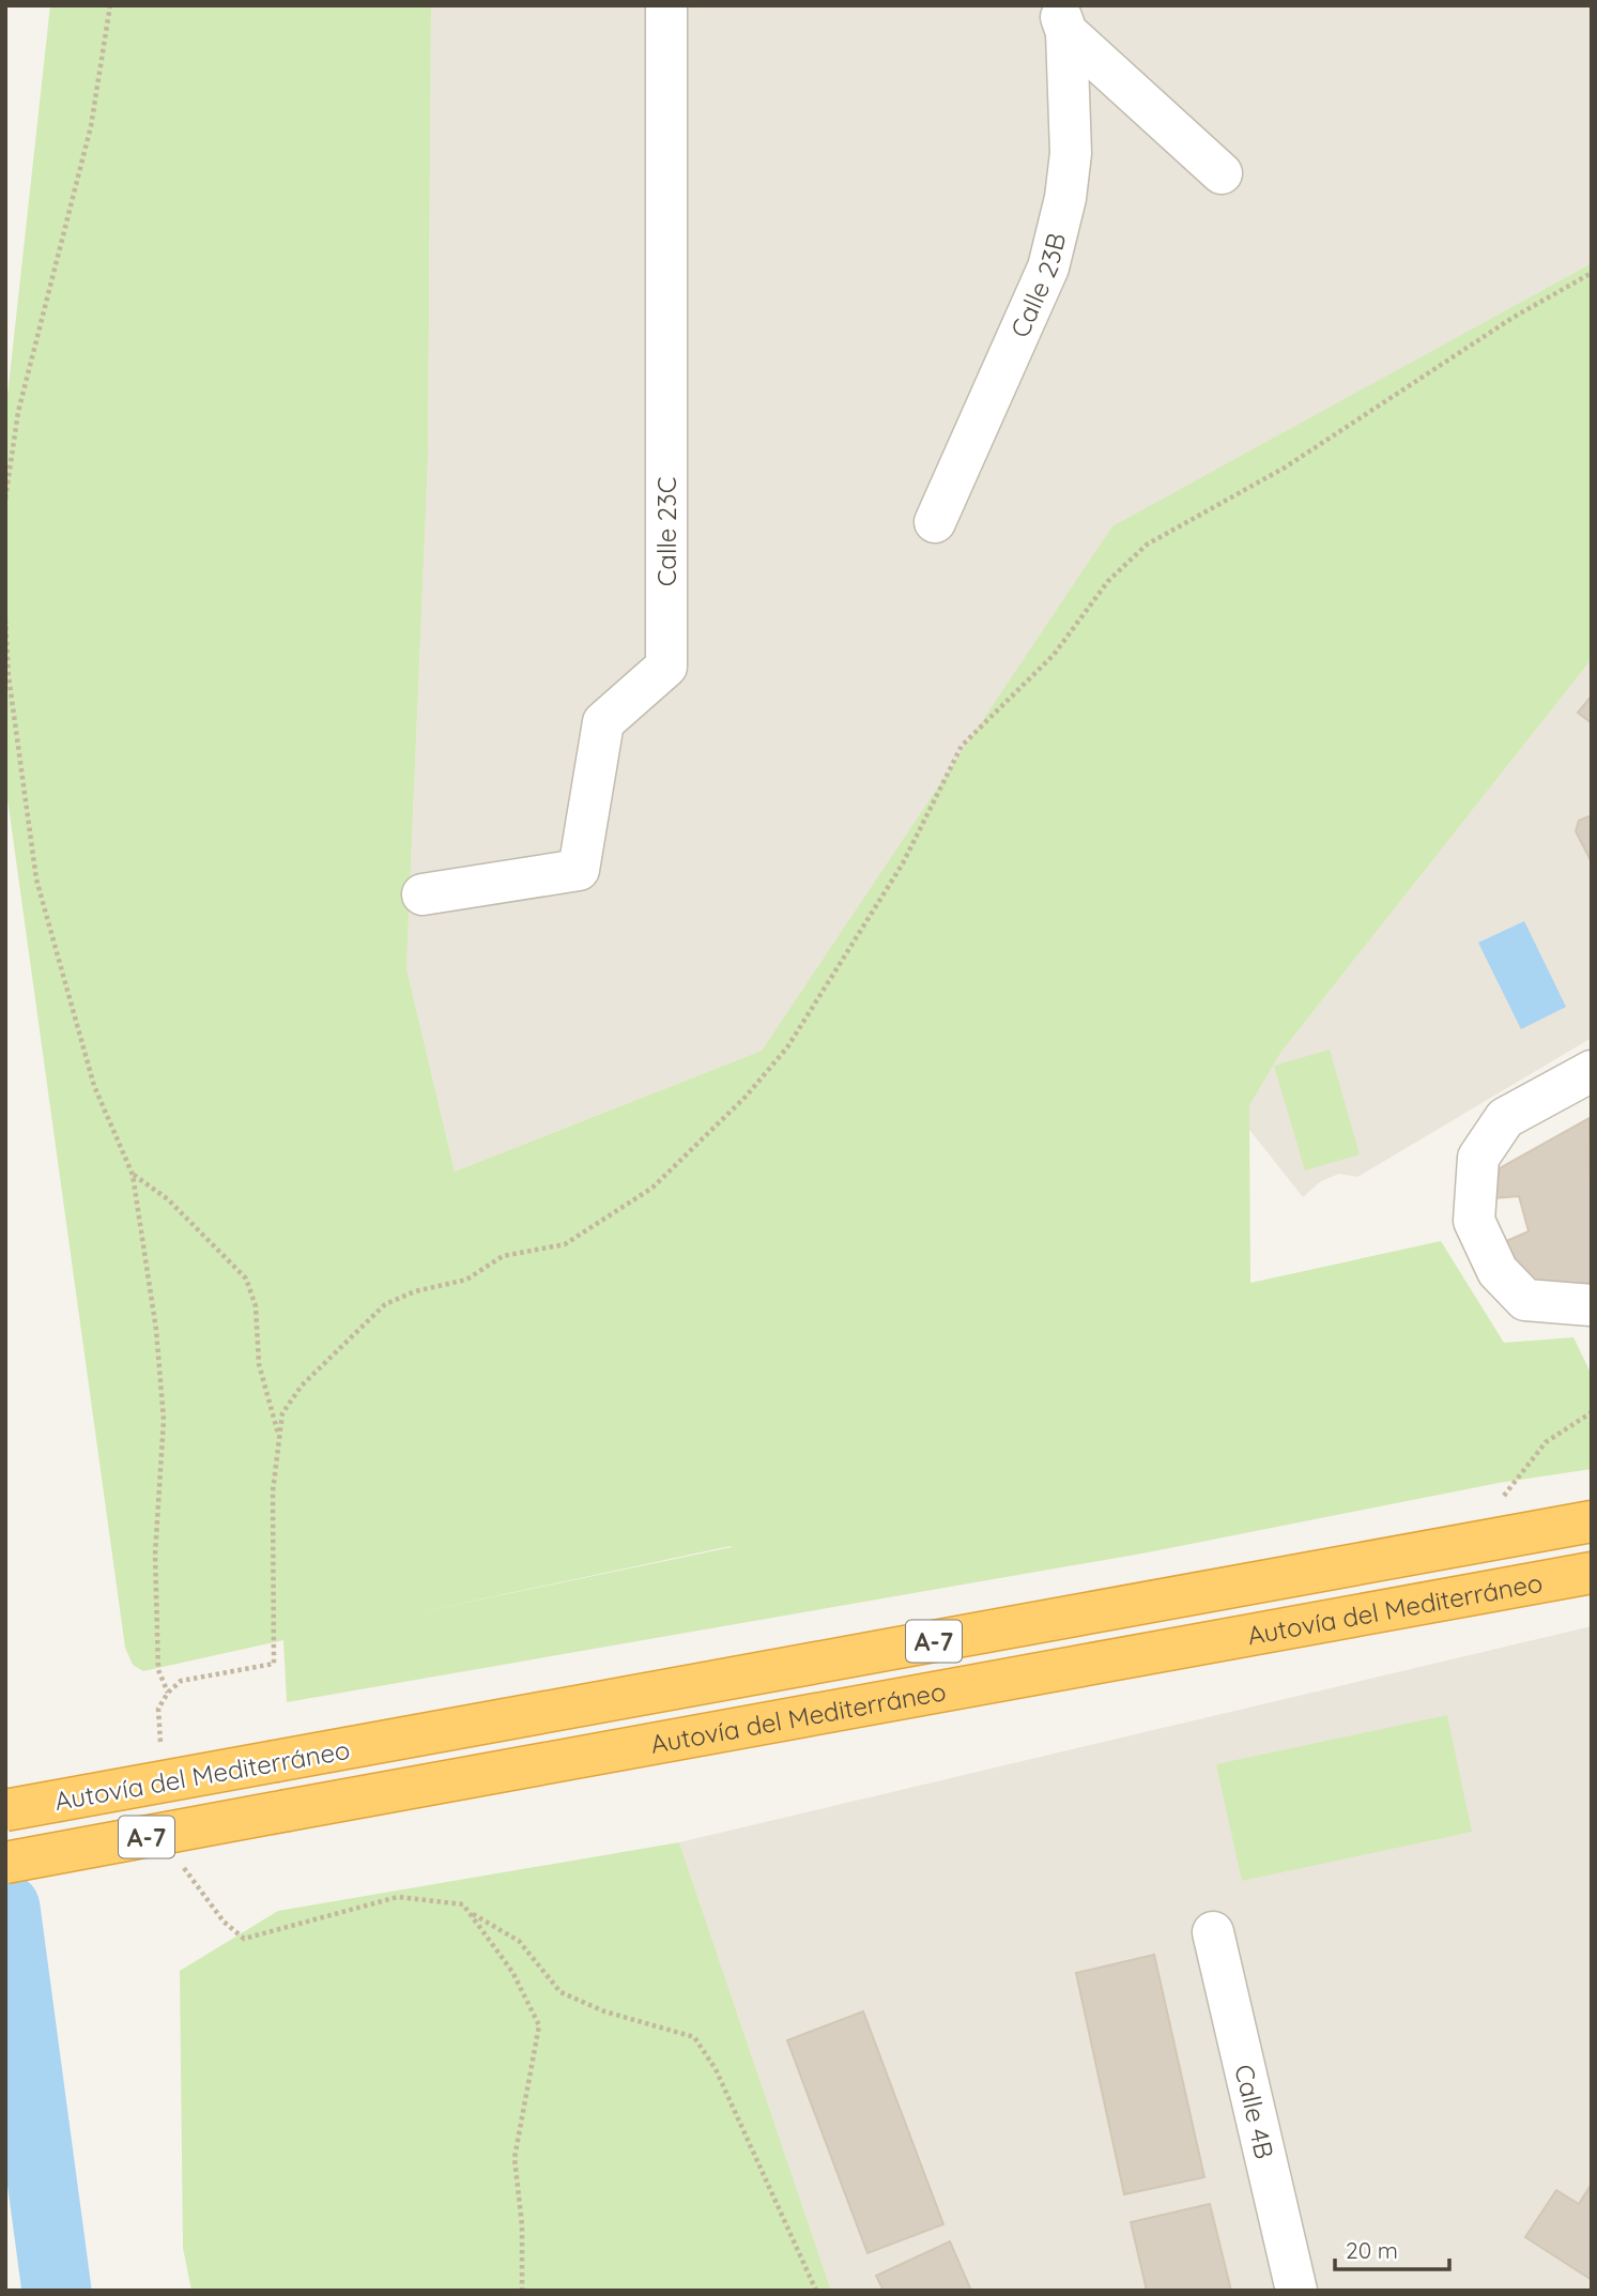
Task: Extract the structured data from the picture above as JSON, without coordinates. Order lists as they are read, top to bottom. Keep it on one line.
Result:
{"streets":{"highway":["Autovía del Mediterráneo","A-7"],"street":["Calle 23B","Calle 23C","Calle 4B"]},"scale_bar":"20 m"}
